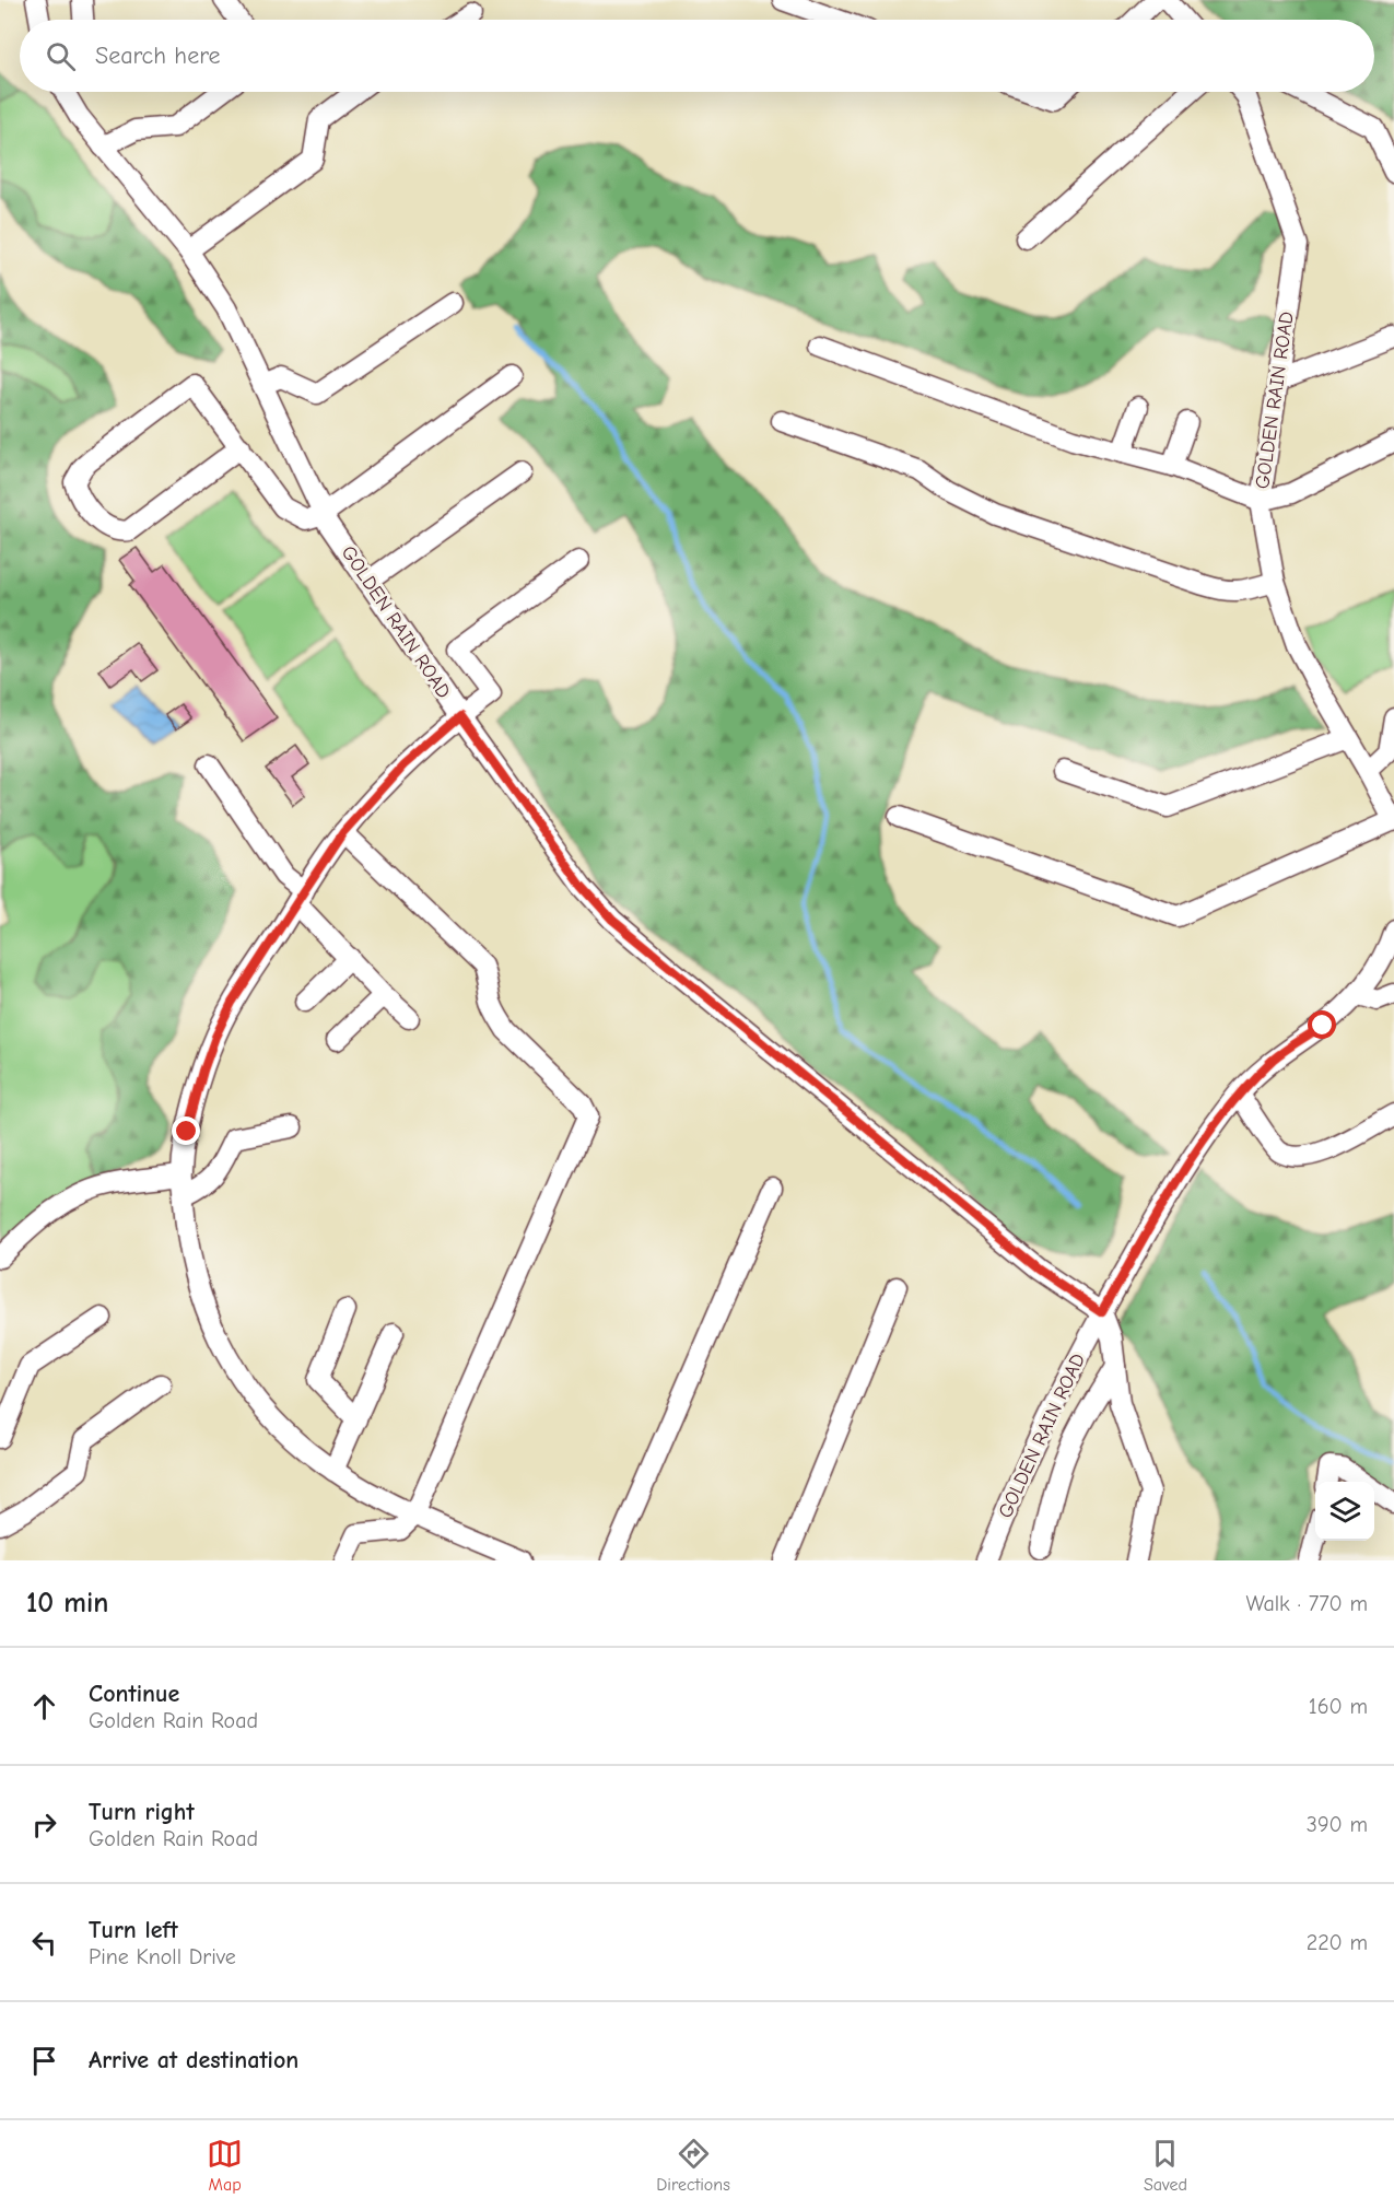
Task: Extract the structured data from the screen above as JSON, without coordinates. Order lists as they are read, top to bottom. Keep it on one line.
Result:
{"streets":{"street":["GOLDEN RAIN ROAD"]},"page":{"search":"Search here","heading":["10 min","Walk · 770 m"],"list":[["Continue","Golden Rain Road","160 m"],["Turn right","Golden Rain Road","390 m"],["Turn left","Pine Knoll Drive","220 m"],"Arrive at destination"],"nav":["Map","Directions","Saved"]}}
